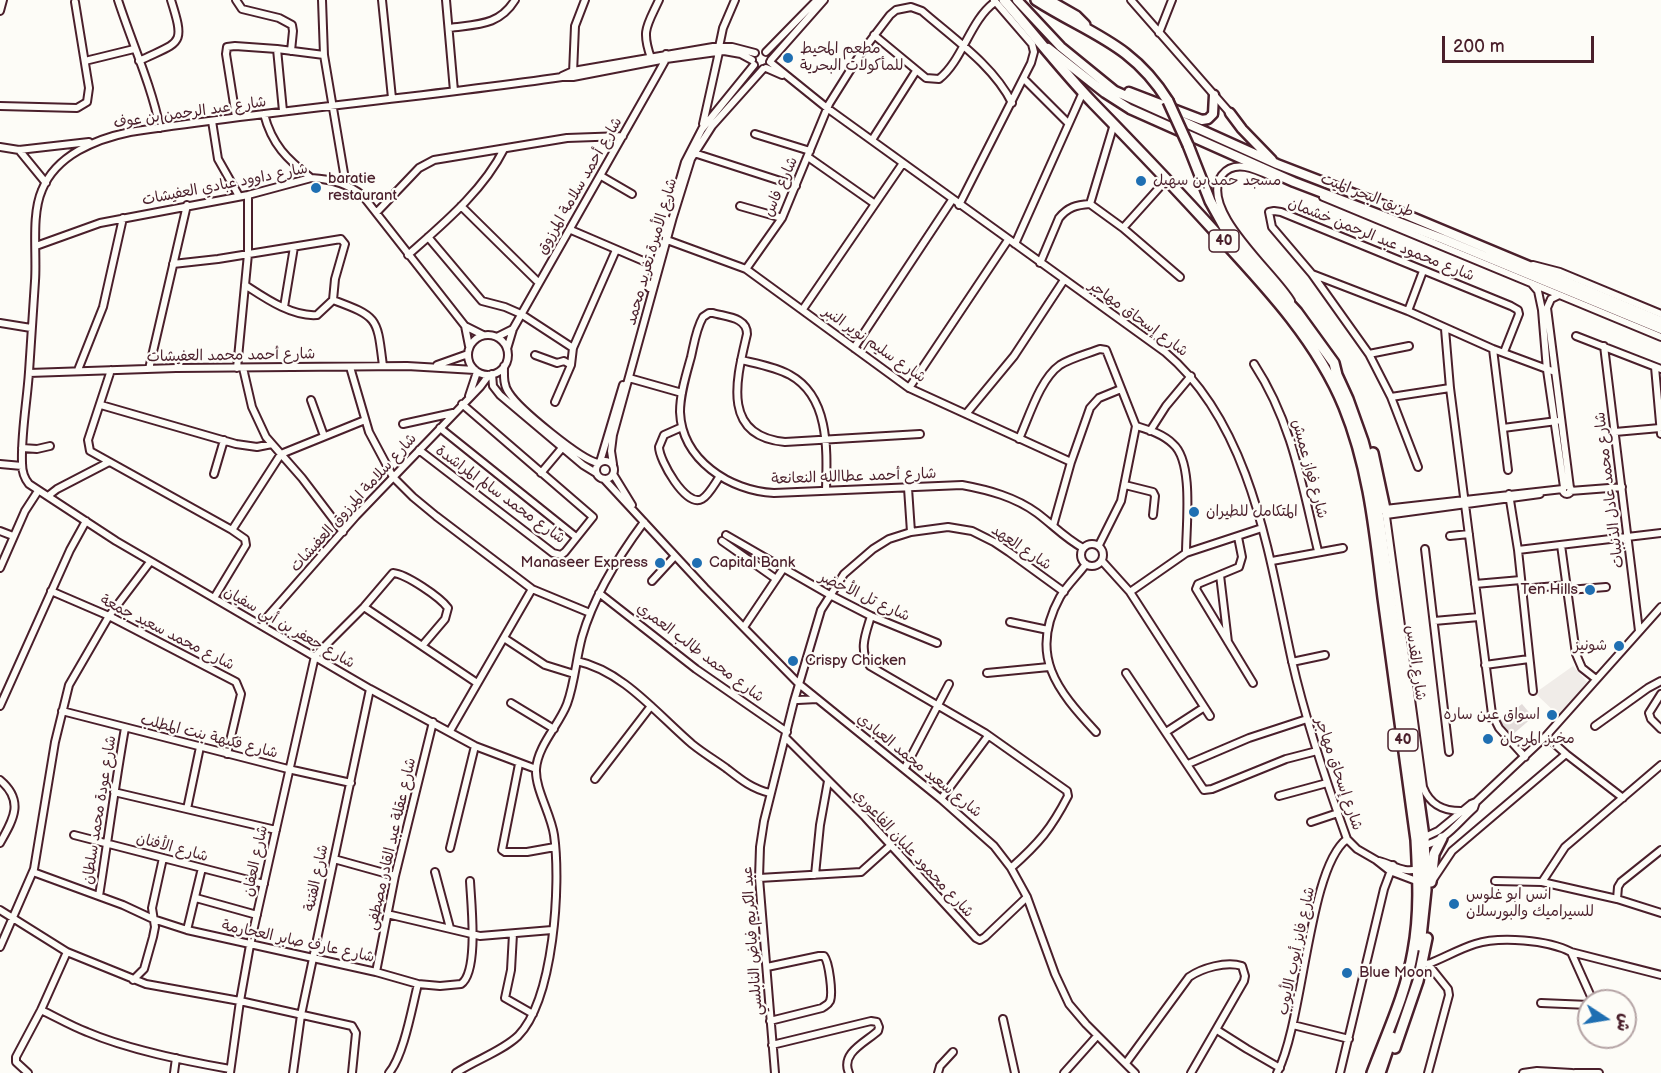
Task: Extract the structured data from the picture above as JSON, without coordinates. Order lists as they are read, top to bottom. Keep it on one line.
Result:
{"streets":{"highway":["40","شارع القدس"],"main road":["طريق البحر الميت"],"street":["شارع عبد الرحمن بن عوف","شارع داوود عبادي العفيشات","شارع أحمد سلامة المرزوق","شارع فاس","شارع محمود عبد الرحمن خشمان","شارع الأميرة تغريد محمد","شارع إسحاق مهاجر","شارع سليم نوير النبر","شارع أحمد محمد العفيشات","شارع فواز عميش","شارع أحمد عطاالله النعانعة","شارع محمد عادل الذنيبات","شارع محمد سالم المراشدة","شارع سلامة المرزوق العفيشات","شارع العهد","شارع تل الأخضر","شارع جعفر بن أبي سفيان","شارع محمد سعيد جمعة","شارع محمد طالب العمري","شارع فكيهة بنت المطلب","شارع سعيد محمد العبادي","شارع عودة محمد سلطان","شارع عقلة عبد القادر مصطفى","شارع الأفنان","شارع محمود عليان الفاعوري","شارع العفان","شارع الفتنة","عبد الكريم فياض النابلسي","شارع عارف صابر العجارمة","شارع فايز أيوب الأيوب"]},"crossings":[["شارع عبد الرحمن بن عوف","شارع داوود عبادي العفيشات"],["شارع عبد الرحمن بن عوف","شارع أحمد سلامة المرزوق"],["شارع عبد الرحمن بن عوف","شارع الأميرة تغريد محمد"],["شارع عبد الرحمن بن عوف","شارع أحمد محمد العفيشات"],["شارع داوود عبادي العفيشات","شارع أحمد سلامة المرزوق"],["شارع داوود عبادي العفيشات","شارع أحمد محمد العفيشات"],["شارع داوود عبادي العفيشات","شارع سلامة المرزوق العفيشات"],["شارع أحمد سلامة المرزوق","شارع أحمد محمد العفيشات"],["شارع أحمد سلامة المرزوق","شارع سلامة المرزوق العفيشات"],["شارع فاس","شارع إسحاق مهاجر"],["شارع فاس","شارع سليم نوير النبر"],["طريق البحر الميت","40"],["40","شارع القدس"],["شارع الأميرة تغريد محمد","شارع إسحاق مهاجر"],["شارع الأميرة تغريد محمد","شارع سليم نوير النبر"],["شارع الأميرة تغريد محمد","شارع سعيد محمد العبادي"],["شارع إسحاق مهاجر","شارع القدس"],["شارع إسحاق مهاجر","شارع فايز أيوب الأيوب"],["شارع أحمد محمد العفيشات","شارع سلامة المرزوق العفيشات"],["شارع محمد سالم المراشدة","شارع سلامة المرزوق العفيشات"],["شارع سلامة المرزوق العفيشات","شارع جعفر بن أبي سفيان"],["شارع العهد","شارع تل الأخضر"],["شارع العهد","شارع سعيد محمد العبادي"],["شارع العهد","عبد الكريم فياض النابلسي"],["شارع جعفر بن أبي سفيان","شارع عقلة عبد القادر مصطفى"],["شارع جعفر بن أبي سفيان","شارع العفان"],["شارع جعفر بن أبي سفيان","شارع الفتنة"],["شارع محمد سعيد جمعة","شارع فكيهة بنت المطلب"],["شارع محمد طالب العمري","شارع محمود عليان الفاعوري"],["شارع محمد طالب العمري","عبد الكريم فياض النابلسي"],["شارع فكيهة بنت المطلب","شارع عودة محمد سلطان"],["شارع فكيهة بنت المطلب","شارع العفان"],["شارع فكيهة بنت المطلب","شارع الفتنة"],["شارع سعيد محمد العبادي","شارع محمود عليان الفاعوري"],["شارع سعيد محمد العبادي","عبد الكريم فياض النابلسي"],["شارع عودة محمد سلطان","شارع الأفنان"],["شارع عودة محمد سلطان","شارع عارف صابر العجارمة"],["شارع عقلة عبد القادر مصطفى","شارع عارف صابر العجارمة"],["شارع الأفنان","شارع العفان"],["شارع محمود عليان الفاعوري","عبد الكريم فياض النابلسي"],["شارع العفان","شارع عارف صابر العجارمة"],["شارع الفتنة","شارع عارف صابر العجارمة"]],"places":["مطعم المحيط للمأكولات البحرية","مسجد حمد بن سهيل","baratie restaurant","المتكامل للطيران","Manaseer Express","Capital Bank","Ten Hills","شونيز","Crispy Chicken","اسواق عين ساره","مخبز المرجان","انس ابو غلوس للسيراميك والبورسلان","Blue Moon"],"scale_bar":"200 m","north":"right"}
